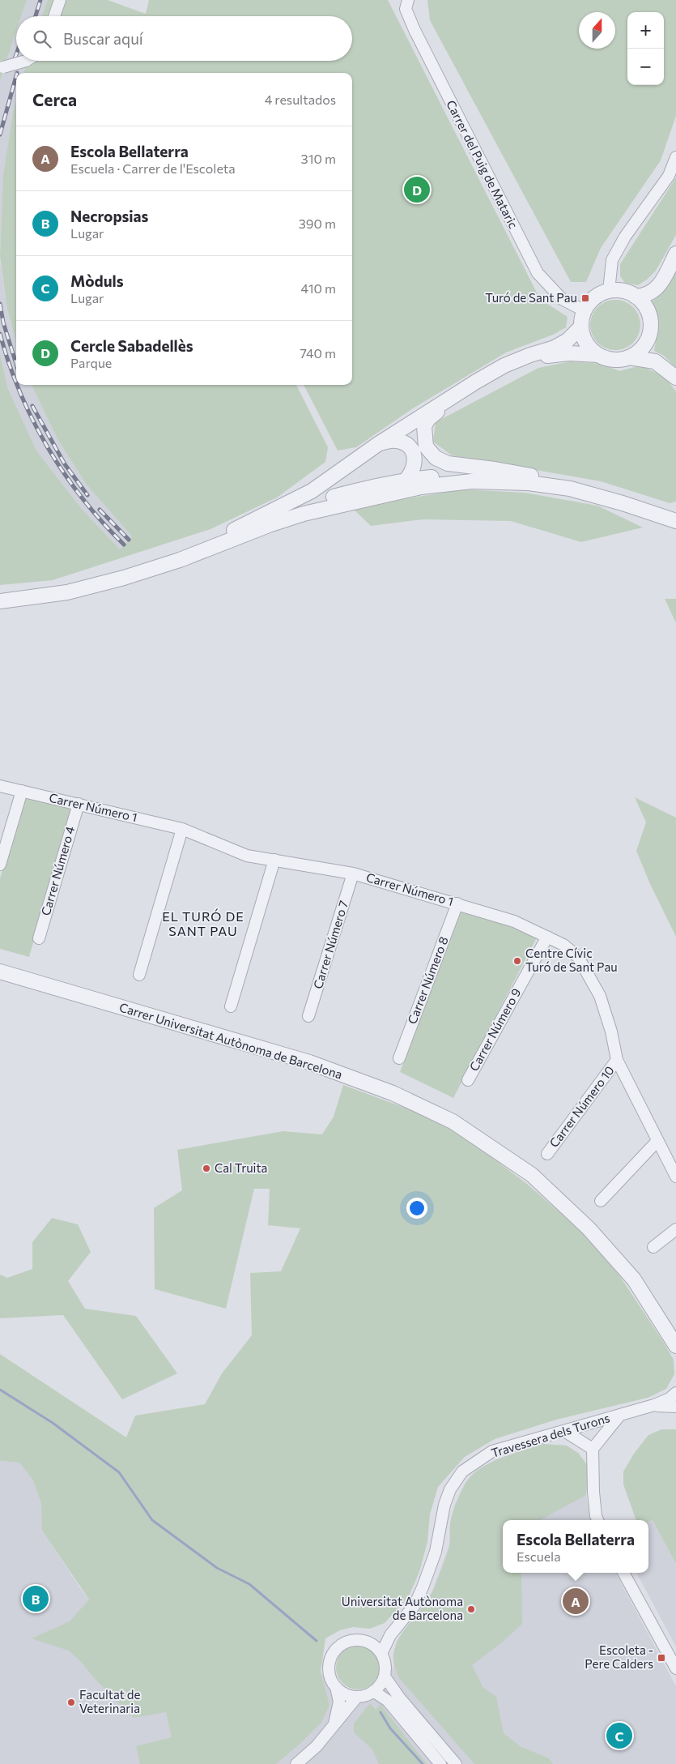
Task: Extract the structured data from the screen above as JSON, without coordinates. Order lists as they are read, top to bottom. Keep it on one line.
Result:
{"streets":{"street":["Carrer del Puig de Mataric","Carrer Número 1","Carrer Número 4","Carrer Número 7","Carrer Número 8","Carrer Número 9","Carrer Universitat Autònoma de Barcelona","Carrer Número 10","Travessera dels Turons"]},"crossings":[["Carrer Número 1","Carrer Número 4"],["Carrer Número 1","Carrer Número 7"],["Carrer Número 1","Carrer Número 8"],["Carrer Número 1","Carrer Número 9"],["Carrer Número 1","Carrer Número 10"]],"districts":["EL TURÓ DE SANT PAU"],"places":{"transit":["Turó de Sant Pau","Escoleta - Pere Calders"],"other":["Centre Cívic Turó de Sant Pau","Cal Truita","Universitat Autònoma de Barcelona","Facultat de Veterinaria"]},"north":"top","page":{"map_buttons":["+","−"],"search":"Buscar aquí","heading":["Cerca","4 resultados"],"list":[{"mark":"A","name":"Escola Bellaterra","note":"Escuela · Carrer de l'Escoleta","value":"310 m"},{"mark":"B","name":"Necropsias","note":"Lugar","value":"390 m"},{"mark":"C","name":"Mòduls","note":"Lugar","value":"410 m"},{"mark":"D","name":"Cercle Sabadellès","note":"Parque","value":"740 m"}],"pins":["D","B","A","C"],"popup":["Escola Bellaterra","Escuela"]}}
